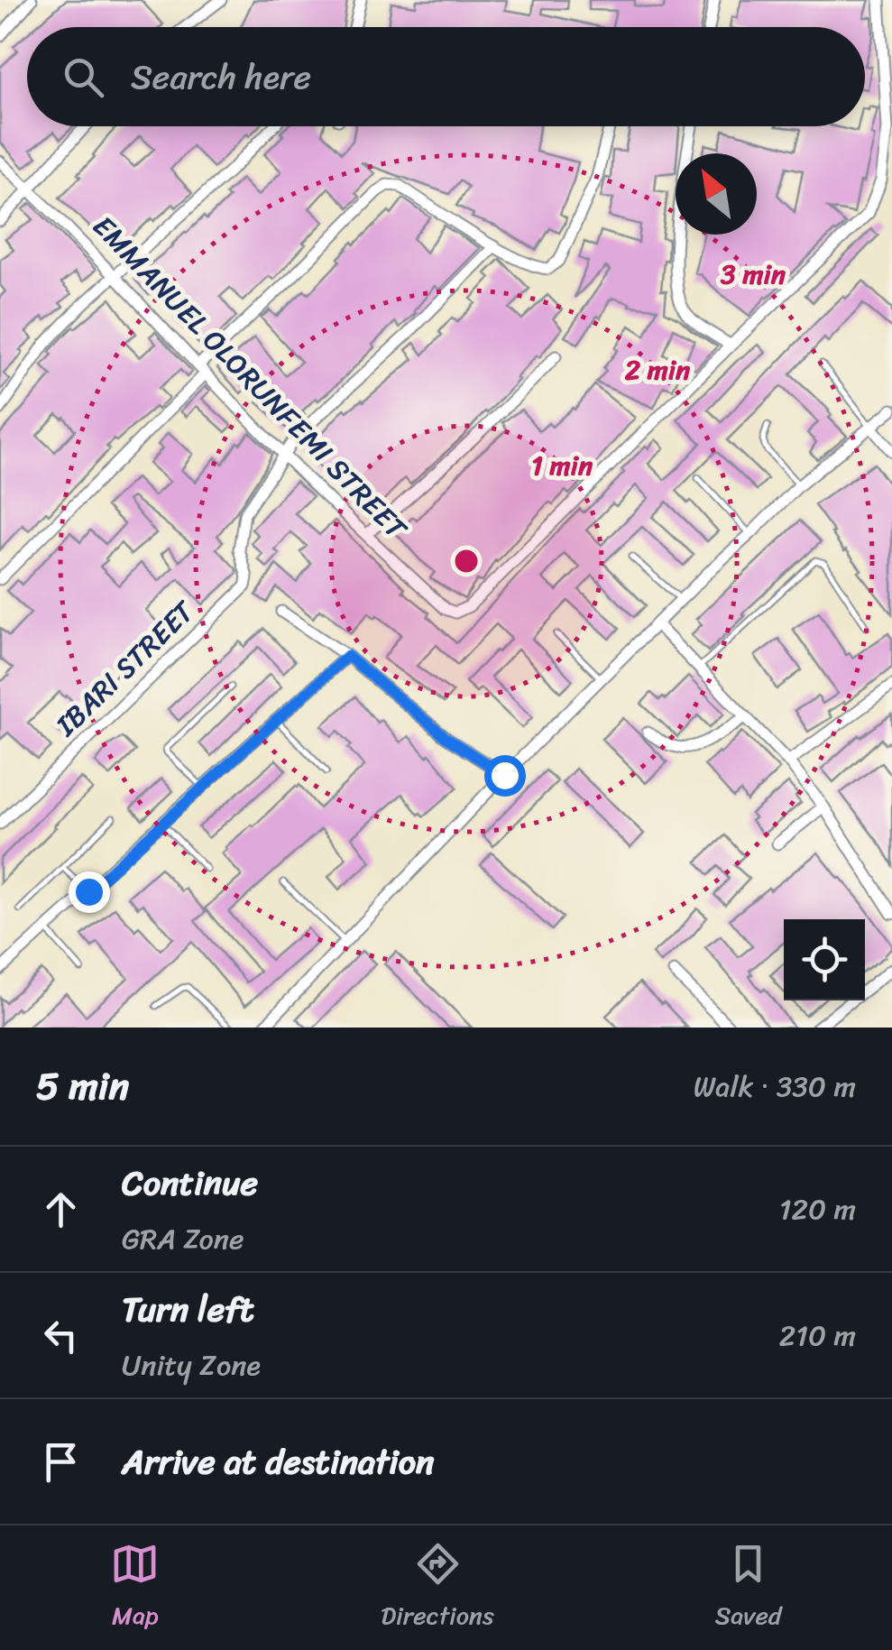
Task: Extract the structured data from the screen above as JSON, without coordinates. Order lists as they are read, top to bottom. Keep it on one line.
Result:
{"streets":{"street":["EMMANUEL OLORUNFEMI STREET","IBARI STREET"]},"crossings":[["EMMANUEL OLORUNFEMI STREET","IBARI STREET"]],"north":"top left","page":{"search":"Search here","heading":["5 min","Walk · 330 m"],"list":[["Continue","GRA Zone","120 m"],["Turn left","Unity Zone","210 m"],"Arrive at destination"],"nav":["Map","Directions","Saved"]},"rings":["3 min","2 min","1 min"]}
